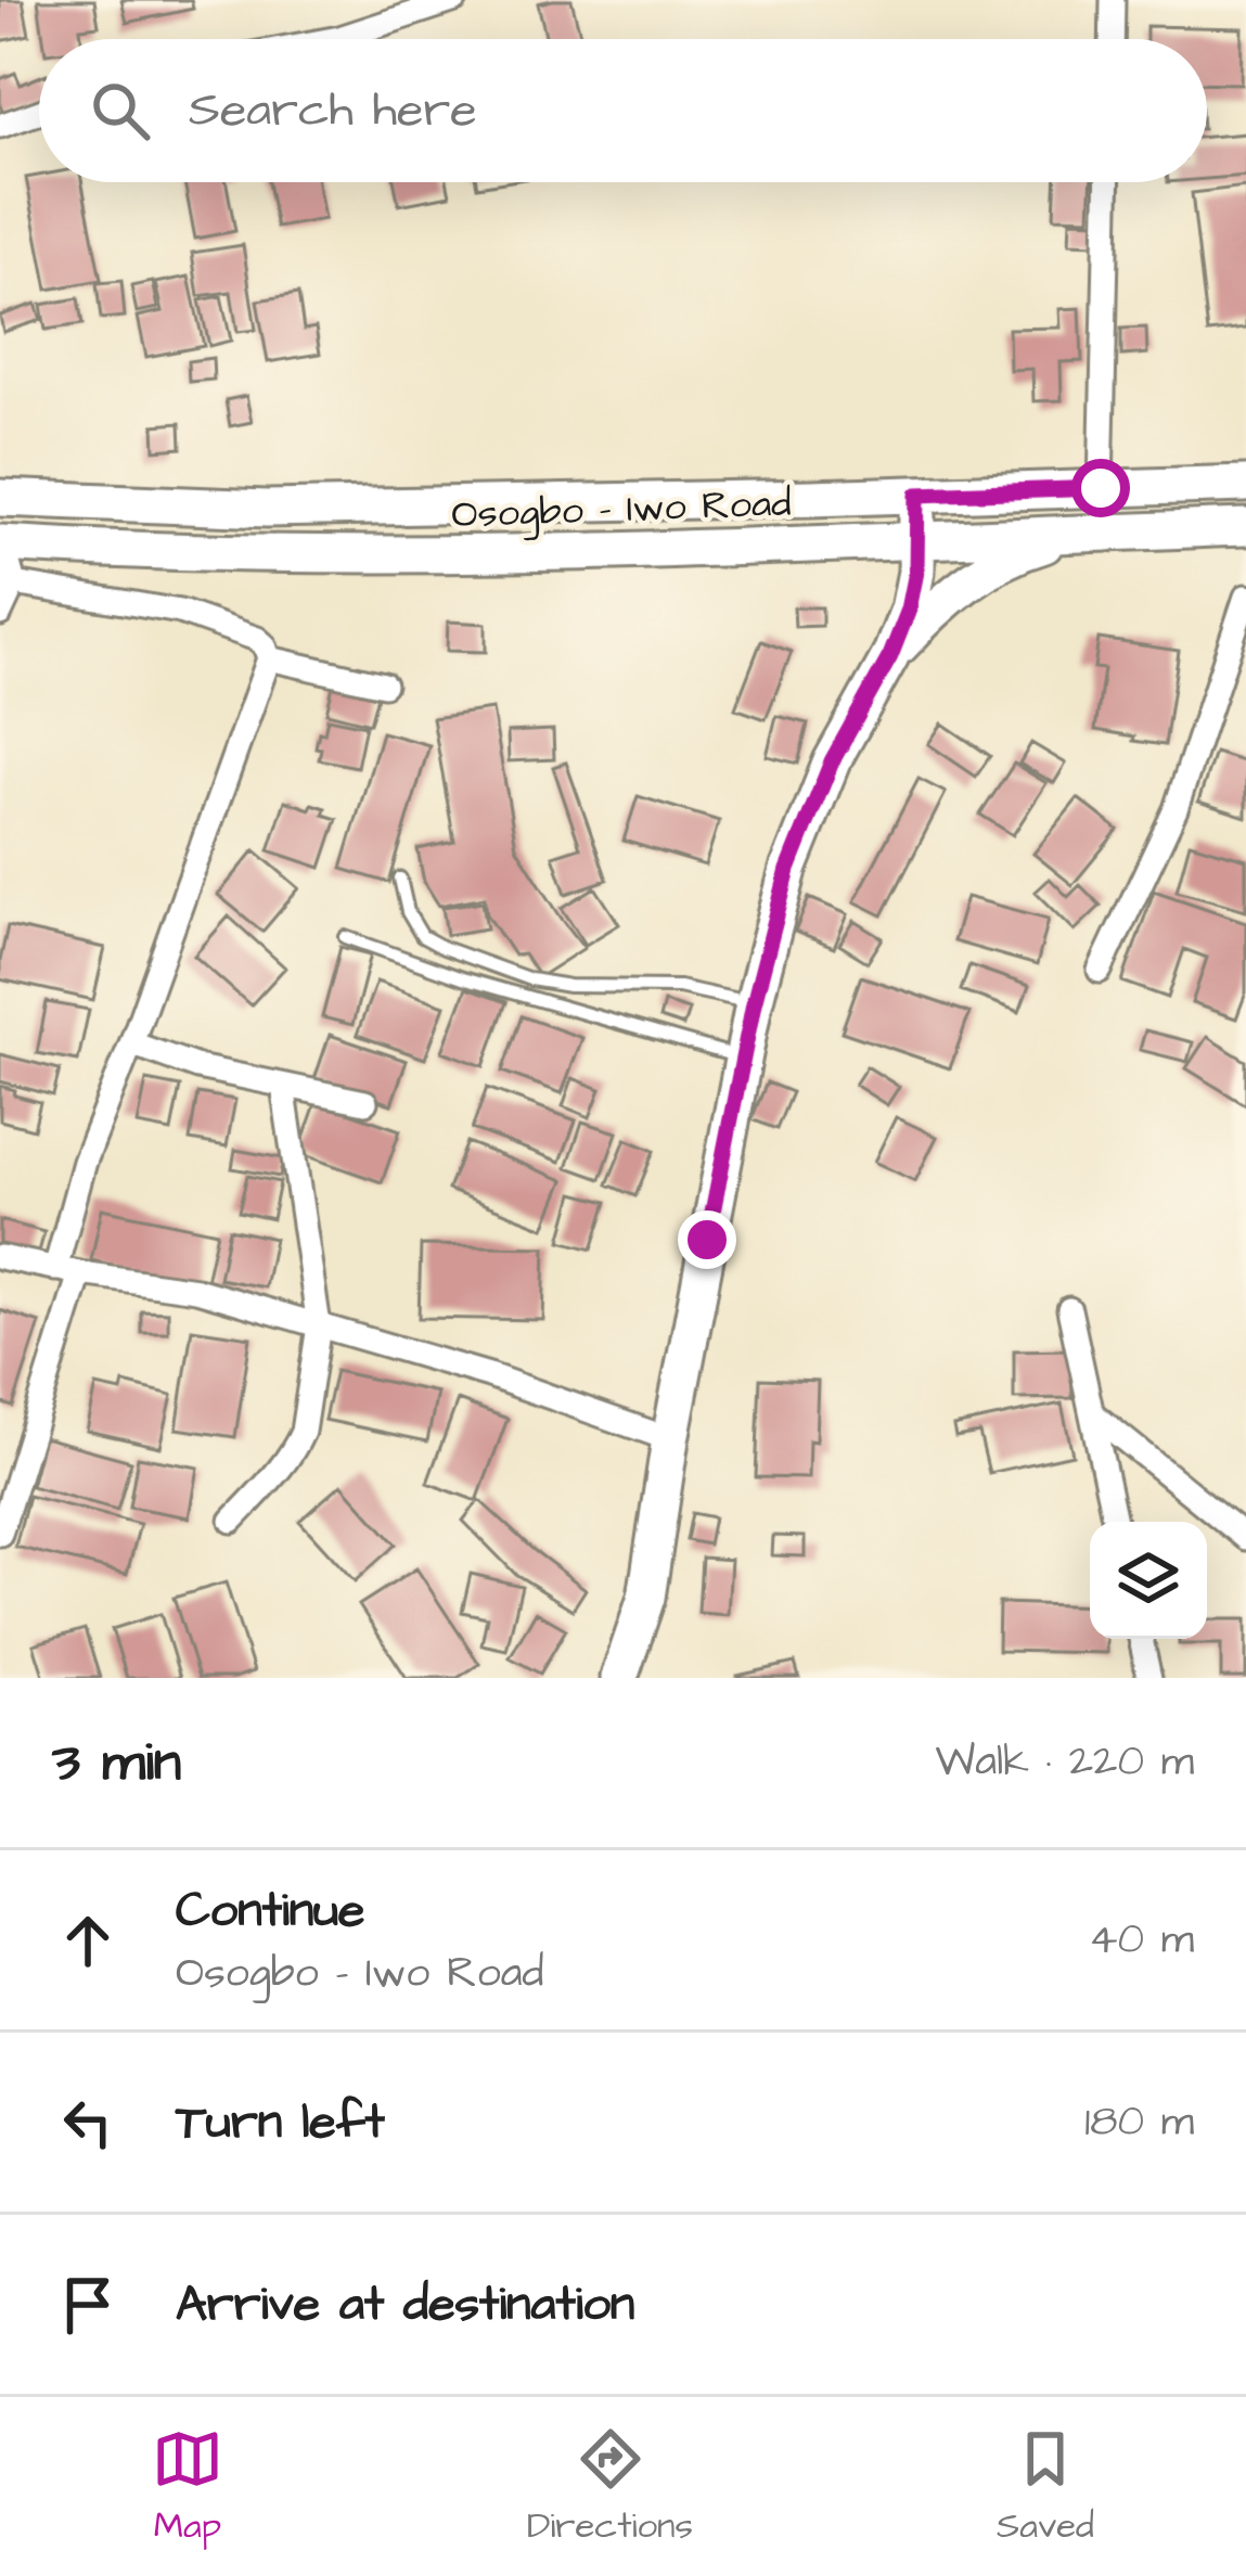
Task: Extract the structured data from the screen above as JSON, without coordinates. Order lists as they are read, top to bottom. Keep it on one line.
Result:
{"streets":{"main road":["Osogbo - Iwo Road"]},"page":{"search":"Search here","heading":["3 min","Walk · 220 m"],"list":[["Continue","Osogbo - Iwo Road","40 m"],["Turn left","180 m"],"Arrive at destination"],"nav":["Map","Directions","Saved"]}}
